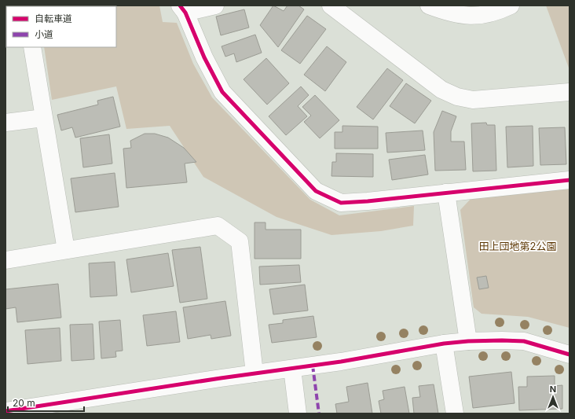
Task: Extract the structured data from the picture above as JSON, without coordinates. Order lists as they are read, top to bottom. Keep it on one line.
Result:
{"parks":["田上団地第2公園"],"legend":["自転車道","小道"],"scale_bar":"20 m","north":"top"}
